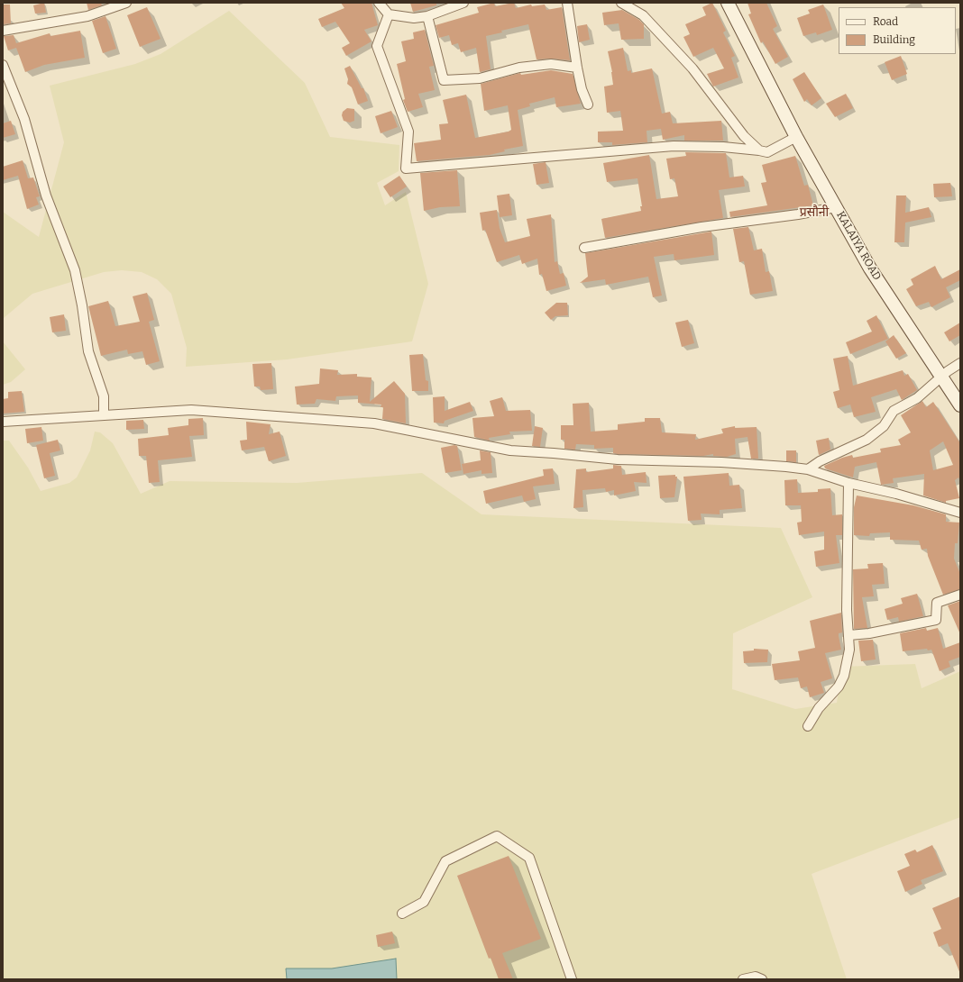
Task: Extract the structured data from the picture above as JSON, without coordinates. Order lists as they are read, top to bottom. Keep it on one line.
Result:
{"streets":{"main road":["KALAIYA ROAD"]},"districts":["प्रसौनी"],"legend":["Road","Building"]}
